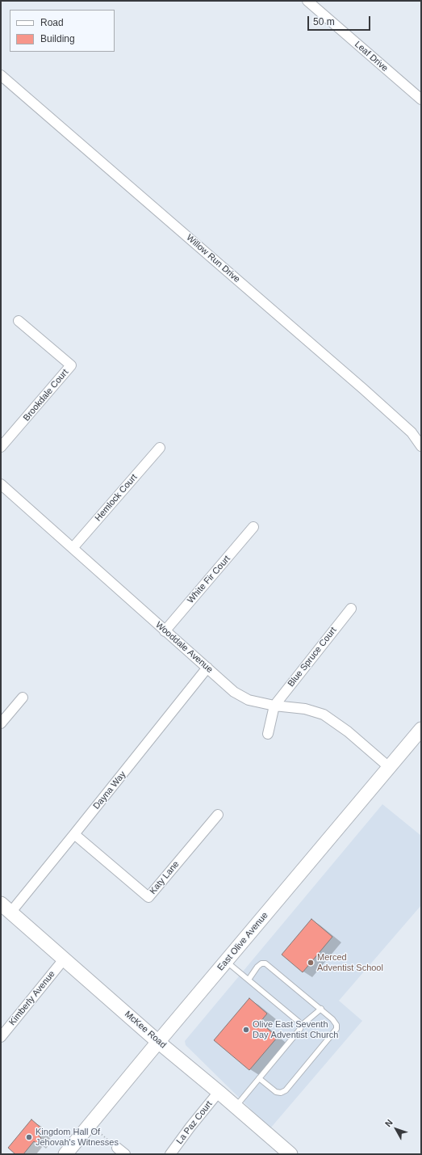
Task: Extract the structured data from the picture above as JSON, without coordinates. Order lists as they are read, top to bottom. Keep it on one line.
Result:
{"streets":{"main road":["East Olive Avenue","McKee Road"],"street":["Leaf Drive","Willow Run Drive","Brookdale Court","Hemlock Court","White Fir Court","Wooddale Avenue","Blue Spruce Court","Dayna Way","Katy Lane","Kimberly Avenue","La Paz Court"]},"crossings":[["Hemlock Court","Wooddale Avenue"],["White Fir Court","Wooddale Avenue"],["Wooddale Avenue","Blue Spruce Court"],["Wooddale Avenue","Dayna Way"],["Wooddale Avenue","East Olive Avenue"],["Dayna Way","Katy Lane"],["Dayna Way","McKee Road"],["East Olive Avenue","McKee Road"],["Kimberly Avenue","McKee Road"],["McKee Road","La Paz Court"]],"places":["Merced Adventist School","Olive East Seventh Day Adventist Church","Kingdom Hall Of Jehovah's Witnesses"],"legend":["Road","Building"],"scale_bar":"50 m","north":"top left"}
